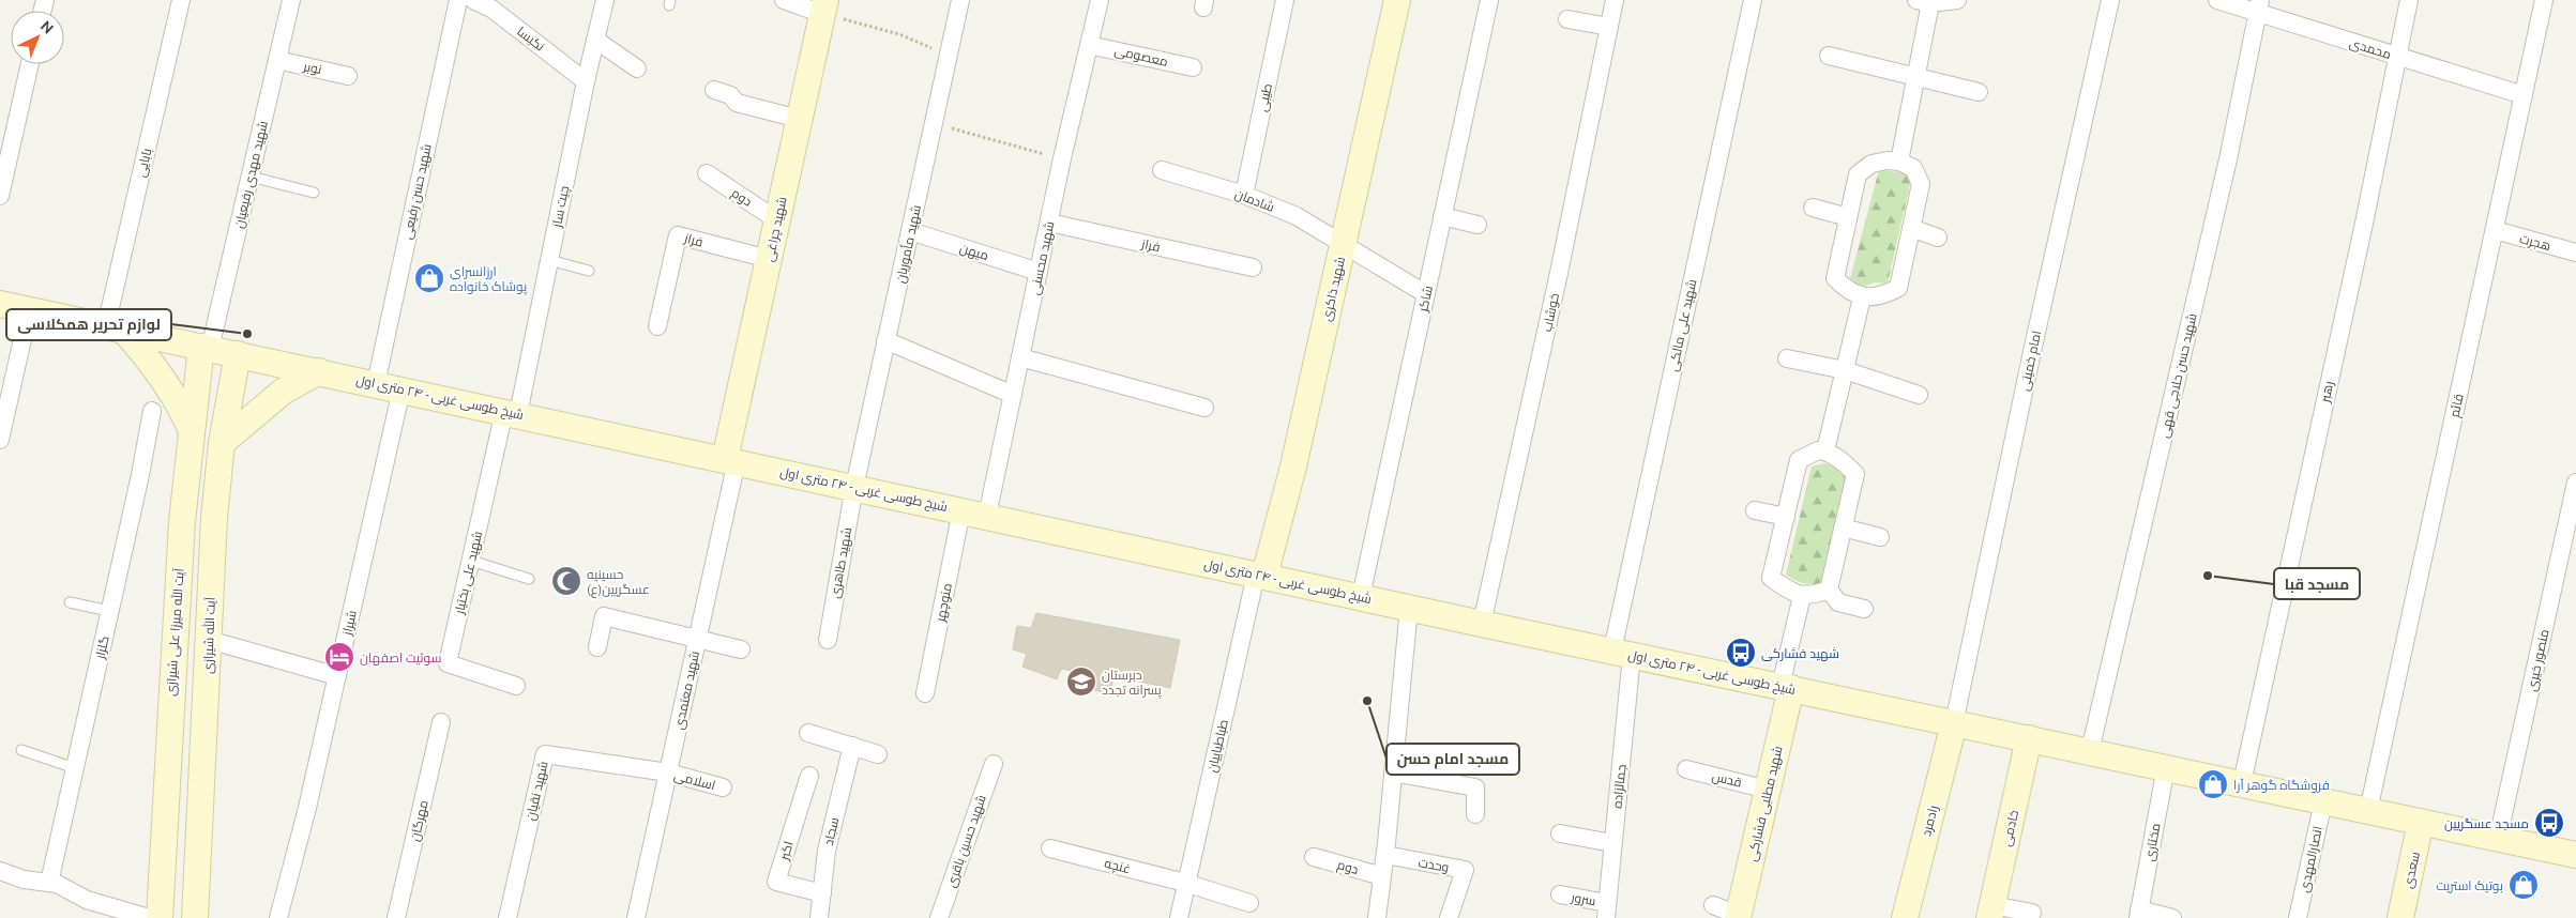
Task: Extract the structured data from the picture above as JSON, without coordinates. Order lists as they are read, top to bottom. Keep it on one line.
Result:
{"streets":{"street":["نکیسا","محمدی","معصومی","نوبر","طیبی","بابایی","شهید مهدی رفیعیان","شهید حسن رفیعی","دوم","شادمان","چیت ساز","شهید چراغی","فراز","هجرت","شهید مأموریان","میهن","شهید محسنی","شهید ذاکری","شاکر","خوشاب","شهید علی مالکی","امام خمینی","شهید حسن حلاجی قهی","رهبر","شیخ طوسی غربی - ۲۴ متری اول","قائم","شهید طاهری","شهید علی بختیار","منوچهر","شیراز","آیت الله میرزا علی شیرازی","آیت الله شیرازی","گلزار","منصور خیری","شهید معتمدی","طباطباییان","قدس","اسلامی","جمالزاده","شهید نقیان","شهید مطلبی فشارکی","مهرگان","رادمرد","خادمی","سجاد","شهید حسین باقری","مختاری","اکبر","انصارالمهدی","وحدت","غنچه","سعدی","سرور"]},"crossings":[["نکیسا","چیت ساز"],["محمدی","شهید حسن حلاجی قهی"],["محمدی","رهبر"],["محمدی","قائم"],["معصومی","شهید محسنی"],["نوبر","شهید مهدی رفیعیان"],["طیبی","شادمان"],["بابایی","شیخ طوسی غربی - ۲۴ متری اول"],["شهید مهدی رفیعیان","شیخ طوسی غربی - ۲۴ متری اول"],["شهید مهدی رفیعیان","آیت الله میرزا علی شیرازی"],["شهید حسن رفیعی","شیخ طوسی غربی - ۲۴ متری اول"],["دوم","شهید چراغی"],["شادمان","شهید ذاکری"],["شادمان","شاکر"],["چیت ساز","شیخ طوسی غربی - ۲۴ متری اول"],["چیت ساز","شهید علی بختیار"],["شهید چراغی","فراز"],["شهید چراغی","شیخ طوسی غربی - ۲۴ متری اول"],["شهید چراغی","شهید معتمدی"],["فراز","شهید محسنی"],["هجرت","قائم"],["شهید مأموریان","میهن"],["شهید مأموریان","شیخ طوسی غربی - ۲۴ متری اول"],["شهید مأموریان","شهید طاهری"],["میهن","شهید محسنی"],["شهید محسنی","شیخ طوسی غربی - ۲۴ متری اول"],["شهید ذاکری","شیخ طوسی غربی - ۲۴ متری اول"],["شهید ذاکری","طباطباییان"],["شاکر","شیخ طوسی غربی - ۲۴ متری اول"],["خوشاب","شیخ طوسی غربی - ۲۴ متری اول"],["شهید علی مالکی","شیخ طوسی غربی - ۲۴ متری اول"],["شهید علی مالکی","جمالزاده"],["امام خمینی","شیخ طوسی غربی - ۲۴ متری اول"],["امام خمینی","رادمرد"],["شهید حسن حلاجی قهی","شیخ طوسی غربی - ۲۴ متری اول"],["رهبر","شیخ طوسی غربی - ۲۴ متری اول"],["شیخ طوسی غربی - ۲۴ متری اول","قائم"],["شیخ طوسی غربی - ۲۴ متری اول","شهید طاهری"],["شیخ طوسی غربی - ۲۴ متری اول","شهید علی بختیار"],["شیخ طوسی غربی - ۲۴ متری اول","منوچهر"],["شیخ طوسی غربی - ۲۴ متری اول","شیراز"],["شیخ طوسی غربی - ۲۴ متری اول","آیت الله میرزا علی شیرازی"],["شیخ طوسی غربی - ۲۴ متری اول","آیت الله شیرازی"],["شیخ طوسی غربی - ۲۴ متری اول","منصور خیری"],["شیخ طوسی غربی - ۲۴ متری اول","شهید معتمدی"],["شیخ طوسی غربی - ۲۴ متری اول","طباطباییان"],["شیخ طوسی غربی - ۲۴ متری اول","جمالزاده"],["شیخ طوسی غربی - ۲۴ متری اول","شهید مطلبی فشارکی"],["شیخ طوسی غربی - ۲۴ متری اول","رادمرد"],["شیخ طوسی غربی - ۲۴ متری اول","خادمی"],["شیخ طوسی غربی - ۲۴ متری اول","مختاری"],["شیخ طوسی غربی - ۲۴ متری اول","انصارالمهدی"],["شیخ طوسی غربی - ۲۴ متری اول","سعدی"],["شهید معتمدی","اسلامی"],["شهید معتمدی","شهید نقیان"],["طباطباییان","غنچه"],["قدس","شهید مطلبی فشارکی"],["اسلامی","شهید نقیان"],["جمالزاده","سرور"],["سجاد","اکبر"]],"places":{"shop":["ارزانسرای پوشاک خانواده","فروشگاه گوهر آرا","بوتیک استریت"],"other":["لوازم تحریر همکلاسی","مسجد قبا","مسجد امام حسن"],"mosque":["حسینیه عسگریین(ع)"],"bus stop":["شهید فشارکی","مسجد عسگریین"],"hotel":["سوئیت اصفهان"],"school or university":["دبرستان پسرانه تجدد"]},"north":"top right"}
